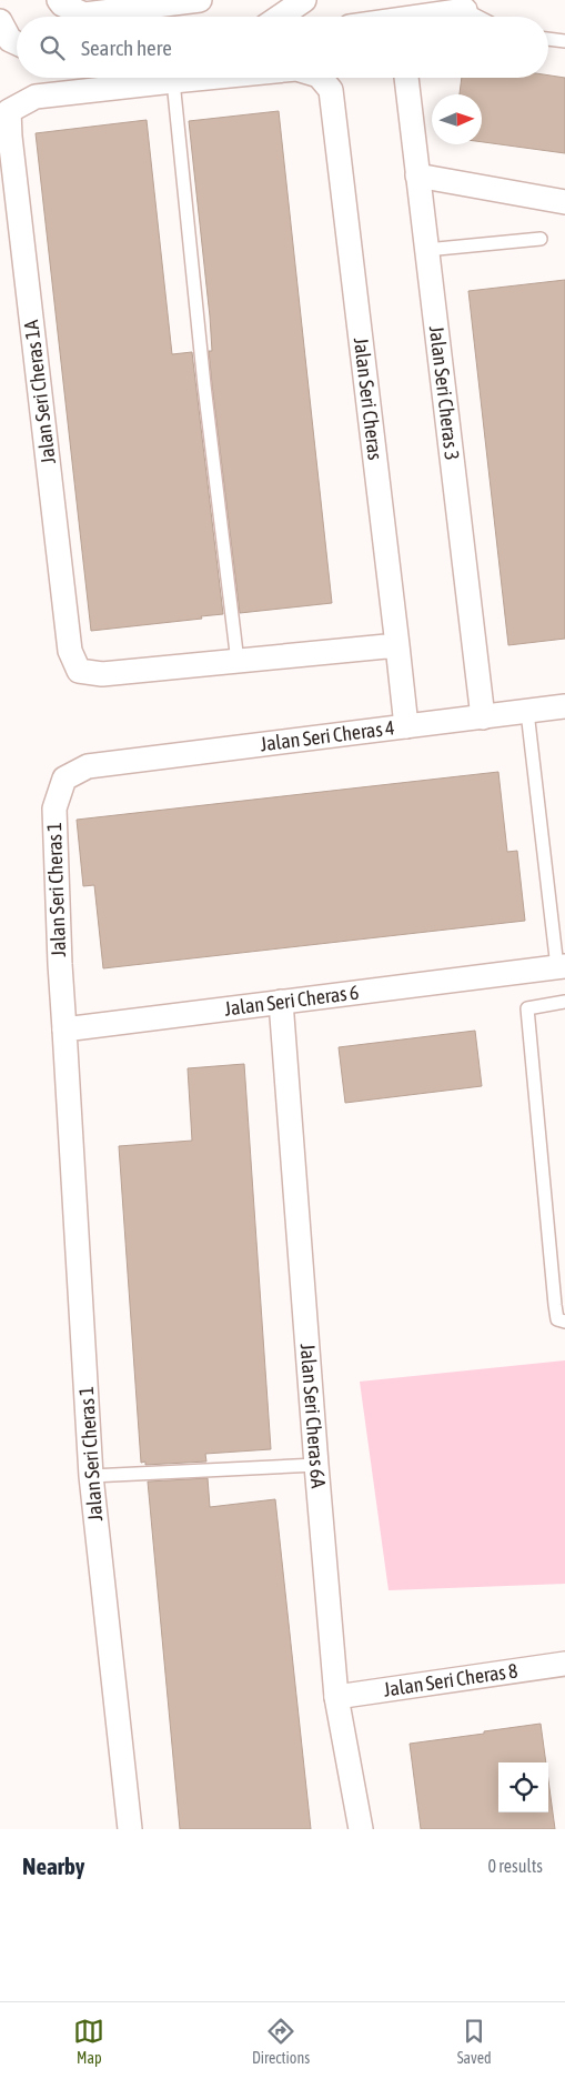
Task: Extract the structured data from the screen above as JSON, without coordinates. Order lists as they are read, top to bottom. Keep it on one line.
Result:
{"streets":{"street":["Jalan Seri Cheras 1A","Jalan Seri Cheras 3","Jalan Seri Cheras","Jalan Seri Cheras 4","Jalan Seri Cheras 1","Jalan Seri Cheras 6","Jalan Seri Cheras 6A","Jalan Seri Cheras 8"]},"crossings":[["Jalan Seri Cheras 1A","Jalan Seri Cheras"],["Jalan Seri Cheras 3","Jalan Seri Cheras 4"],["Jalan Seri Cheras","Jalan Seri Cheras 4"],["Jalan Seri Cheras 4","Jalan Seri Cheras 1"],["Jalan Seri Cheras 1","Jalan Seri Cheras 6"],["Jalan Seri Cheras 6","Jalan Seri Cheras 6A"],["Jalan Seri Cheras 6A","Jalan Seri Cheras 8"]],"north":"right","page":{"search":"Search here","heading":["Nearby","0 results"],"nav":["Map","Directions","Saved"]}}
